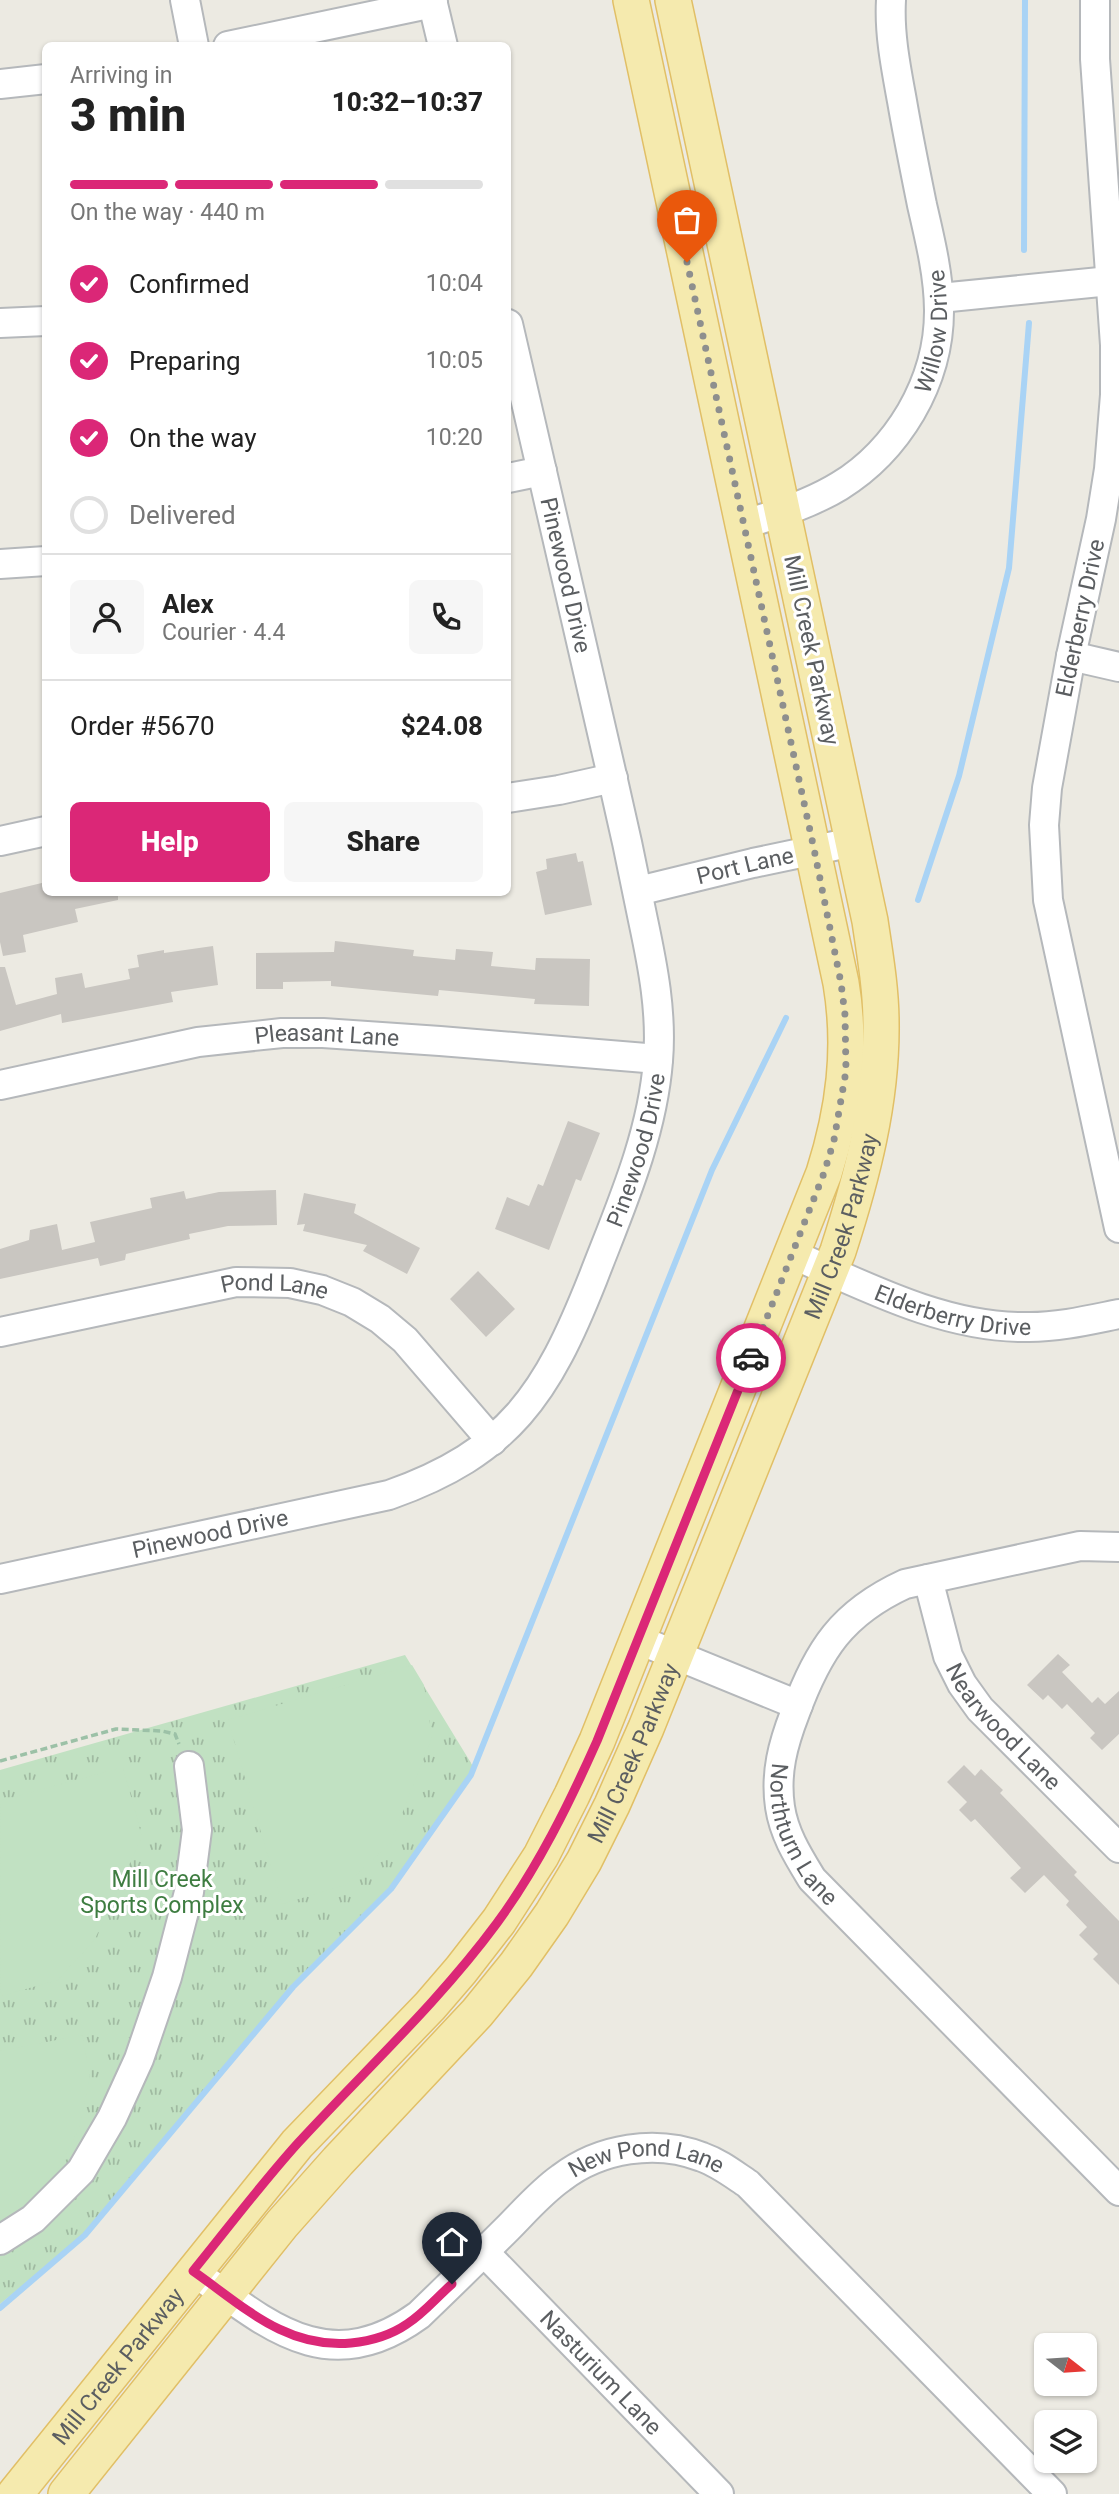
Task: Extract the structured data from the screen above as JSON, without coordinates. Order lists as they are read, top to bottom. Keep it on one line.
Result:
{"streets":{"main road":["Mill Creek Parkway"],"street":["Willow Drive","Pinewood Drive","Elderberry Drive","Port Lane","Pleasant Lane","Pond Lane","Nearwood Lane","Northturn Lane","New Pond Lane","Nasturium Lane"]},"crossings":[["Willow Drive","Mill Creek Parkway"],["Pinewood Drive","Port Lane"],["Pinewood Drive","Pleasant Lane"],["Pinewood Drive","Pond Lane"],["Elderberry Drive","Mill Creek Parkway"],["Mill Creek Parkway","Port Lane"],["Mill Creek Parkway","New Pond Lane"],["Nearwood Lane","Northturn Lane"],["New Pond Lane","Nasturium Lane"]],"parks":["Mill Creek Sports Complex"],"north":"right","page":{"heading":["3 min","Arriving in","10:32–10:37"],"panel":["Alex","Courier · 4.4","Order #5670","$24.08"],"bar":"On the way · 440 m","list":[["Confirmed","10:04"],["Preparing","10:05"],["On the way","10:20"],"Delivered"],"buttons":["Help","Share"]}}
